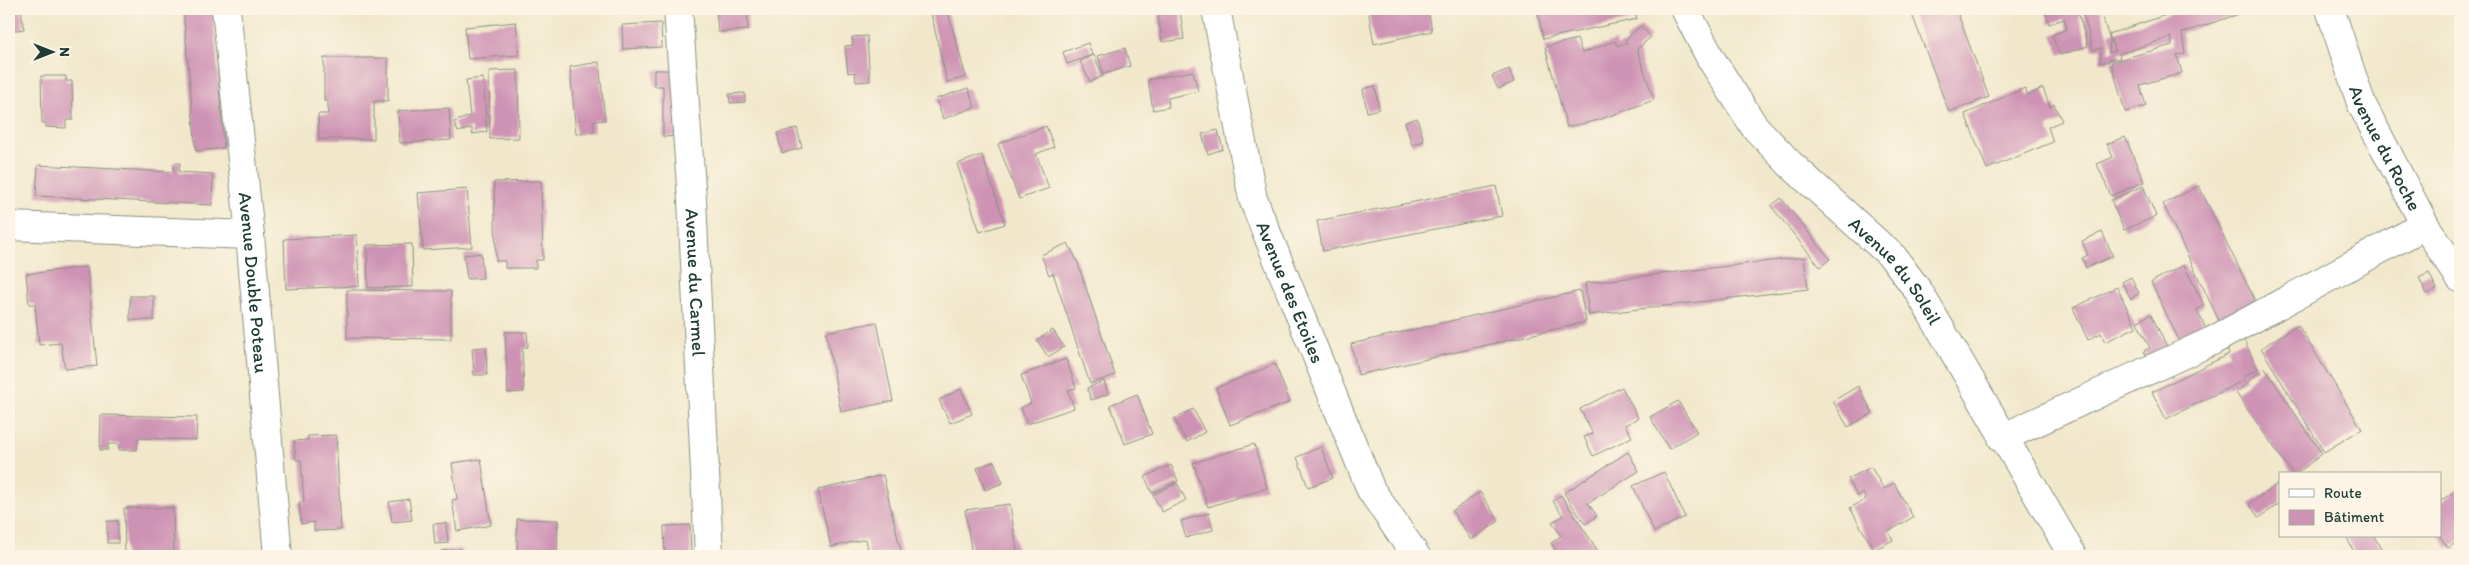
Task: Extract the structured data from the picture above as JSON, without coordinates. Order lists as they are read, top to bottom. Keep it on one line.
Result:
{"streets":{"street":["Avenue du Roche","Avenue du Soleil","Avenue Double Poteau","Avenue du Carmel","Avenue des Etoiles"]},"legend":["Route","Bâtiment"],"north":"right"}
